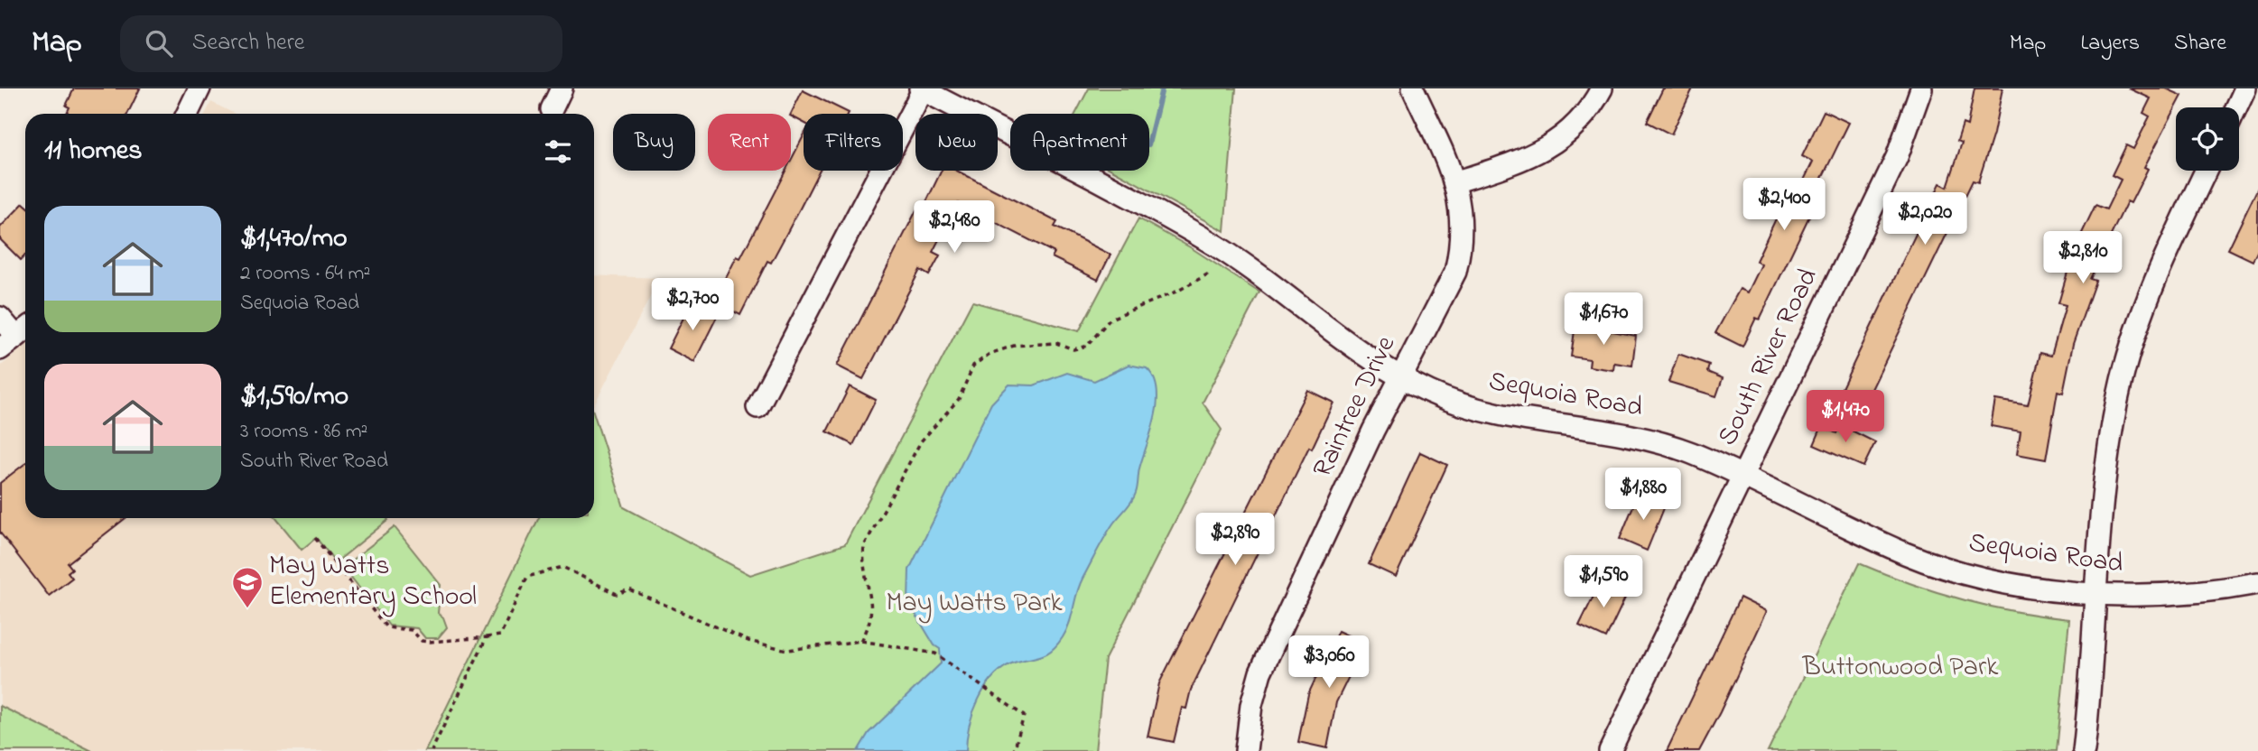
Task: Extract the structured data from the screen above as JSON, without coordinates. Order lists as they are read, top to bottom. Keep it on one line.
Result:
{"streets":{"street":["South River Road","Sequoia Road","Raintree Drive"]},"crossings":[["South River Road","Sequoia Road"],["Sequoia Road","Raintree Drive"]],"parks":["May Watts Park","Buttonwood Park"],"places":{"school or university":["May Watts Elementary School"]},"page":{"header":"Map","search":"Search here","nav":["Map","Layers","Share"],"chip":["Buy","Rent","Filters","New","Apartment"],"heading":"11 homes","price":["$2,400","$2,020","$2,480","$2,810","$2,700","$1,670","$1,470","$1,880","$2,890","$1,590","$3,060"],"list":[{"name":"$1,470/mo","note":"2 rooms · 64 m² · Sequoia Road"},{"name":"$1,590/mo","note":"3 rooms · 86 m² · South River Road"}]}}
